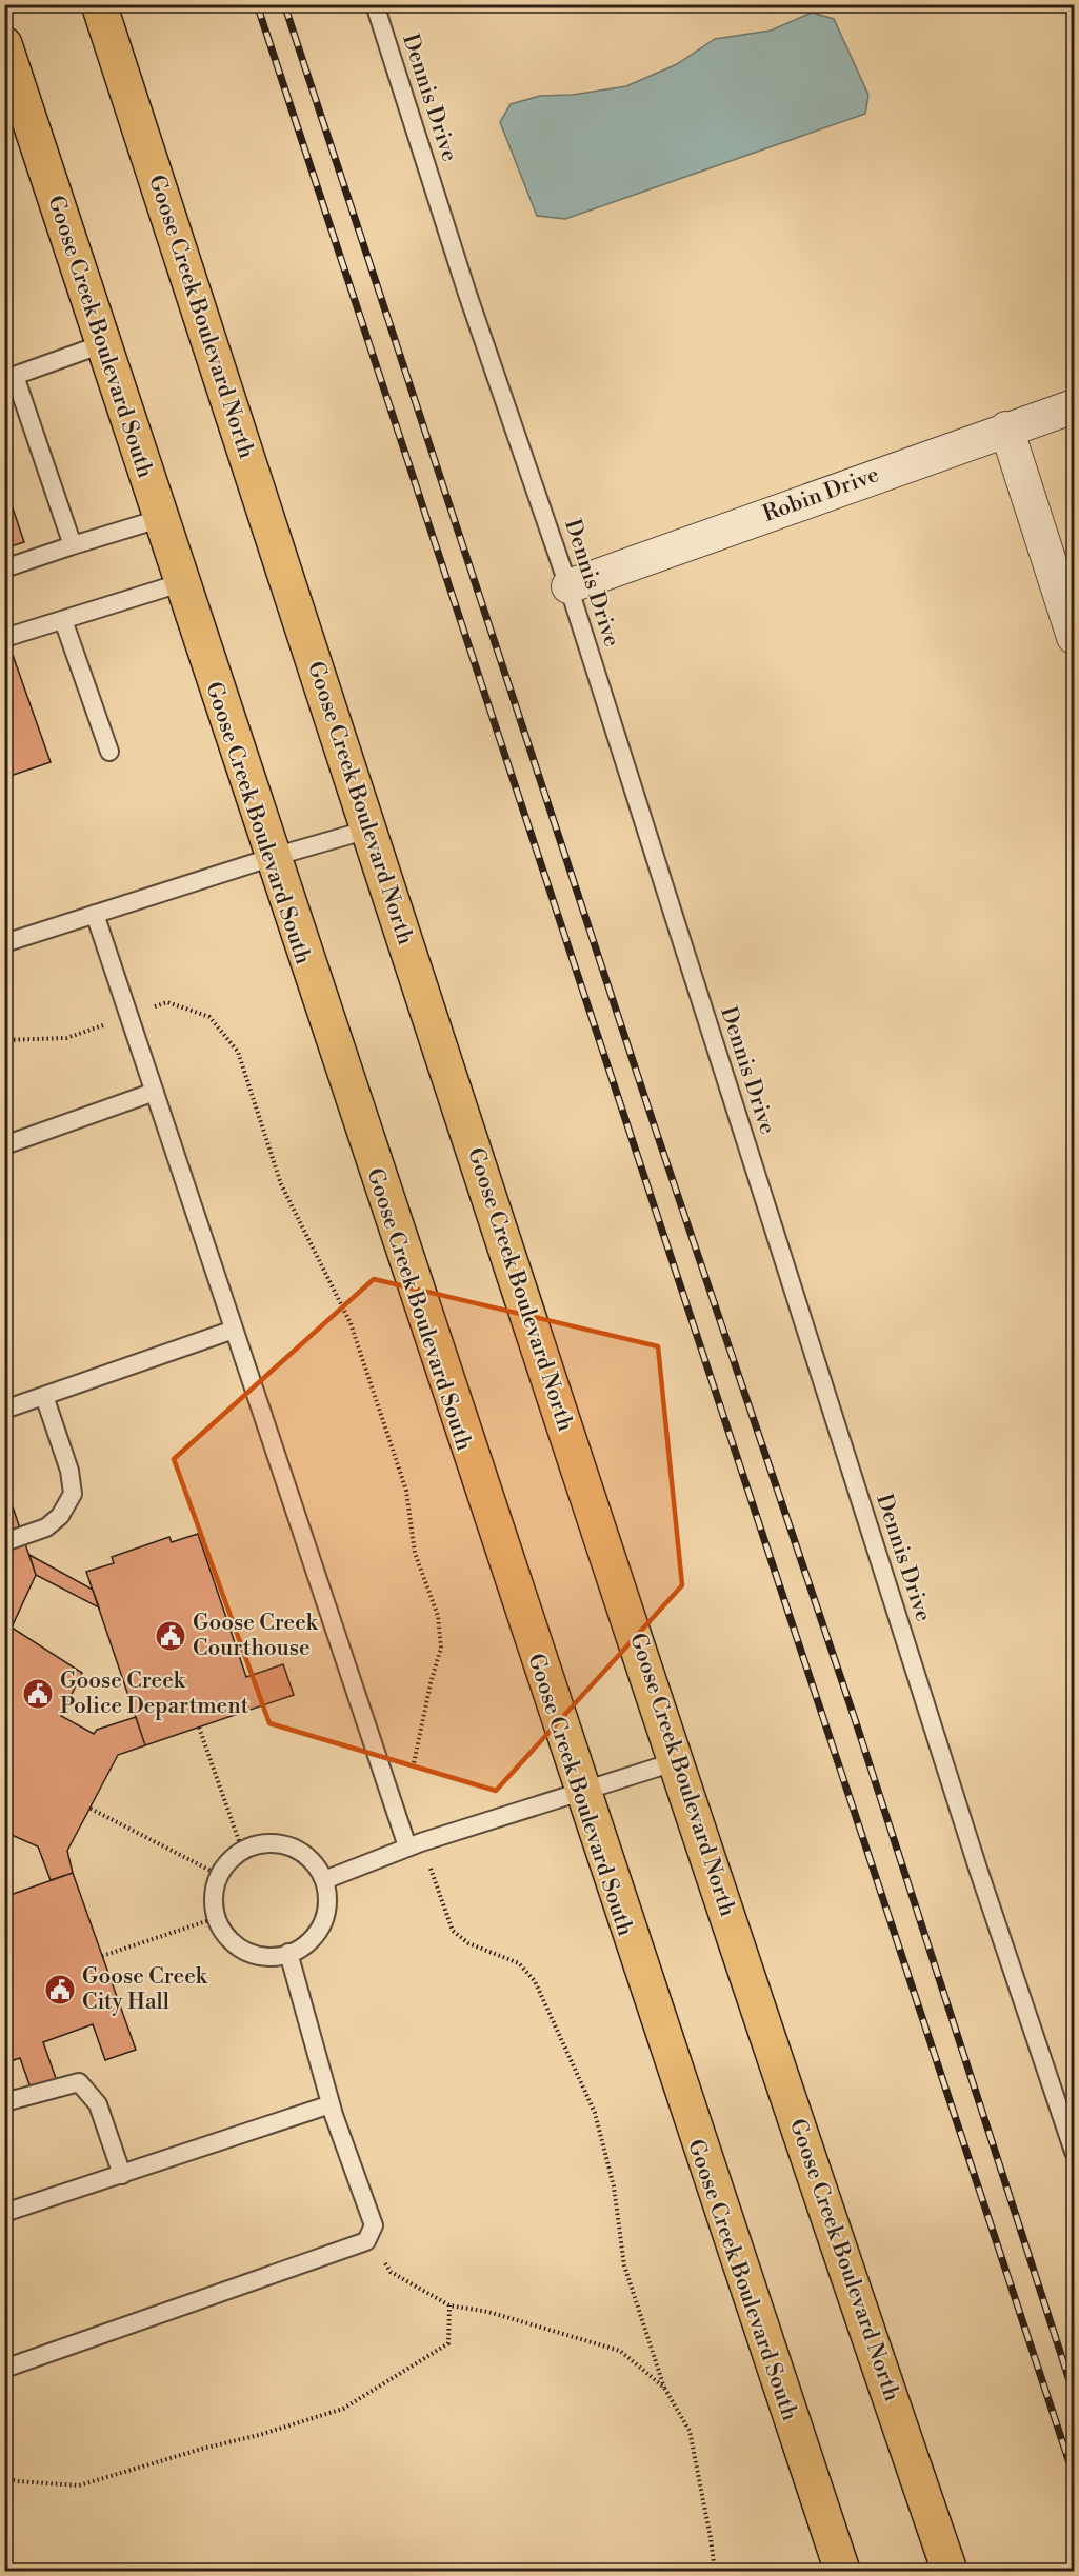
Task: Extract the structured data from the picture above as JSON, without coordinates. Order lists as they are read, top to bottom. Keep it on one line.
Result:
{"streets":{"highway":["Goose Creek Boulevard North","Goose Creek Boulevard South"],"street":["Robin Drive"],"lane":["Dennis Drive"]},"crossings":[["Dennis Drive","Robin Drive"]],"places":{"public building":["Goose Creek Courthouse","Goose Creek Police Department","Goose Creek City Hall"]}}
